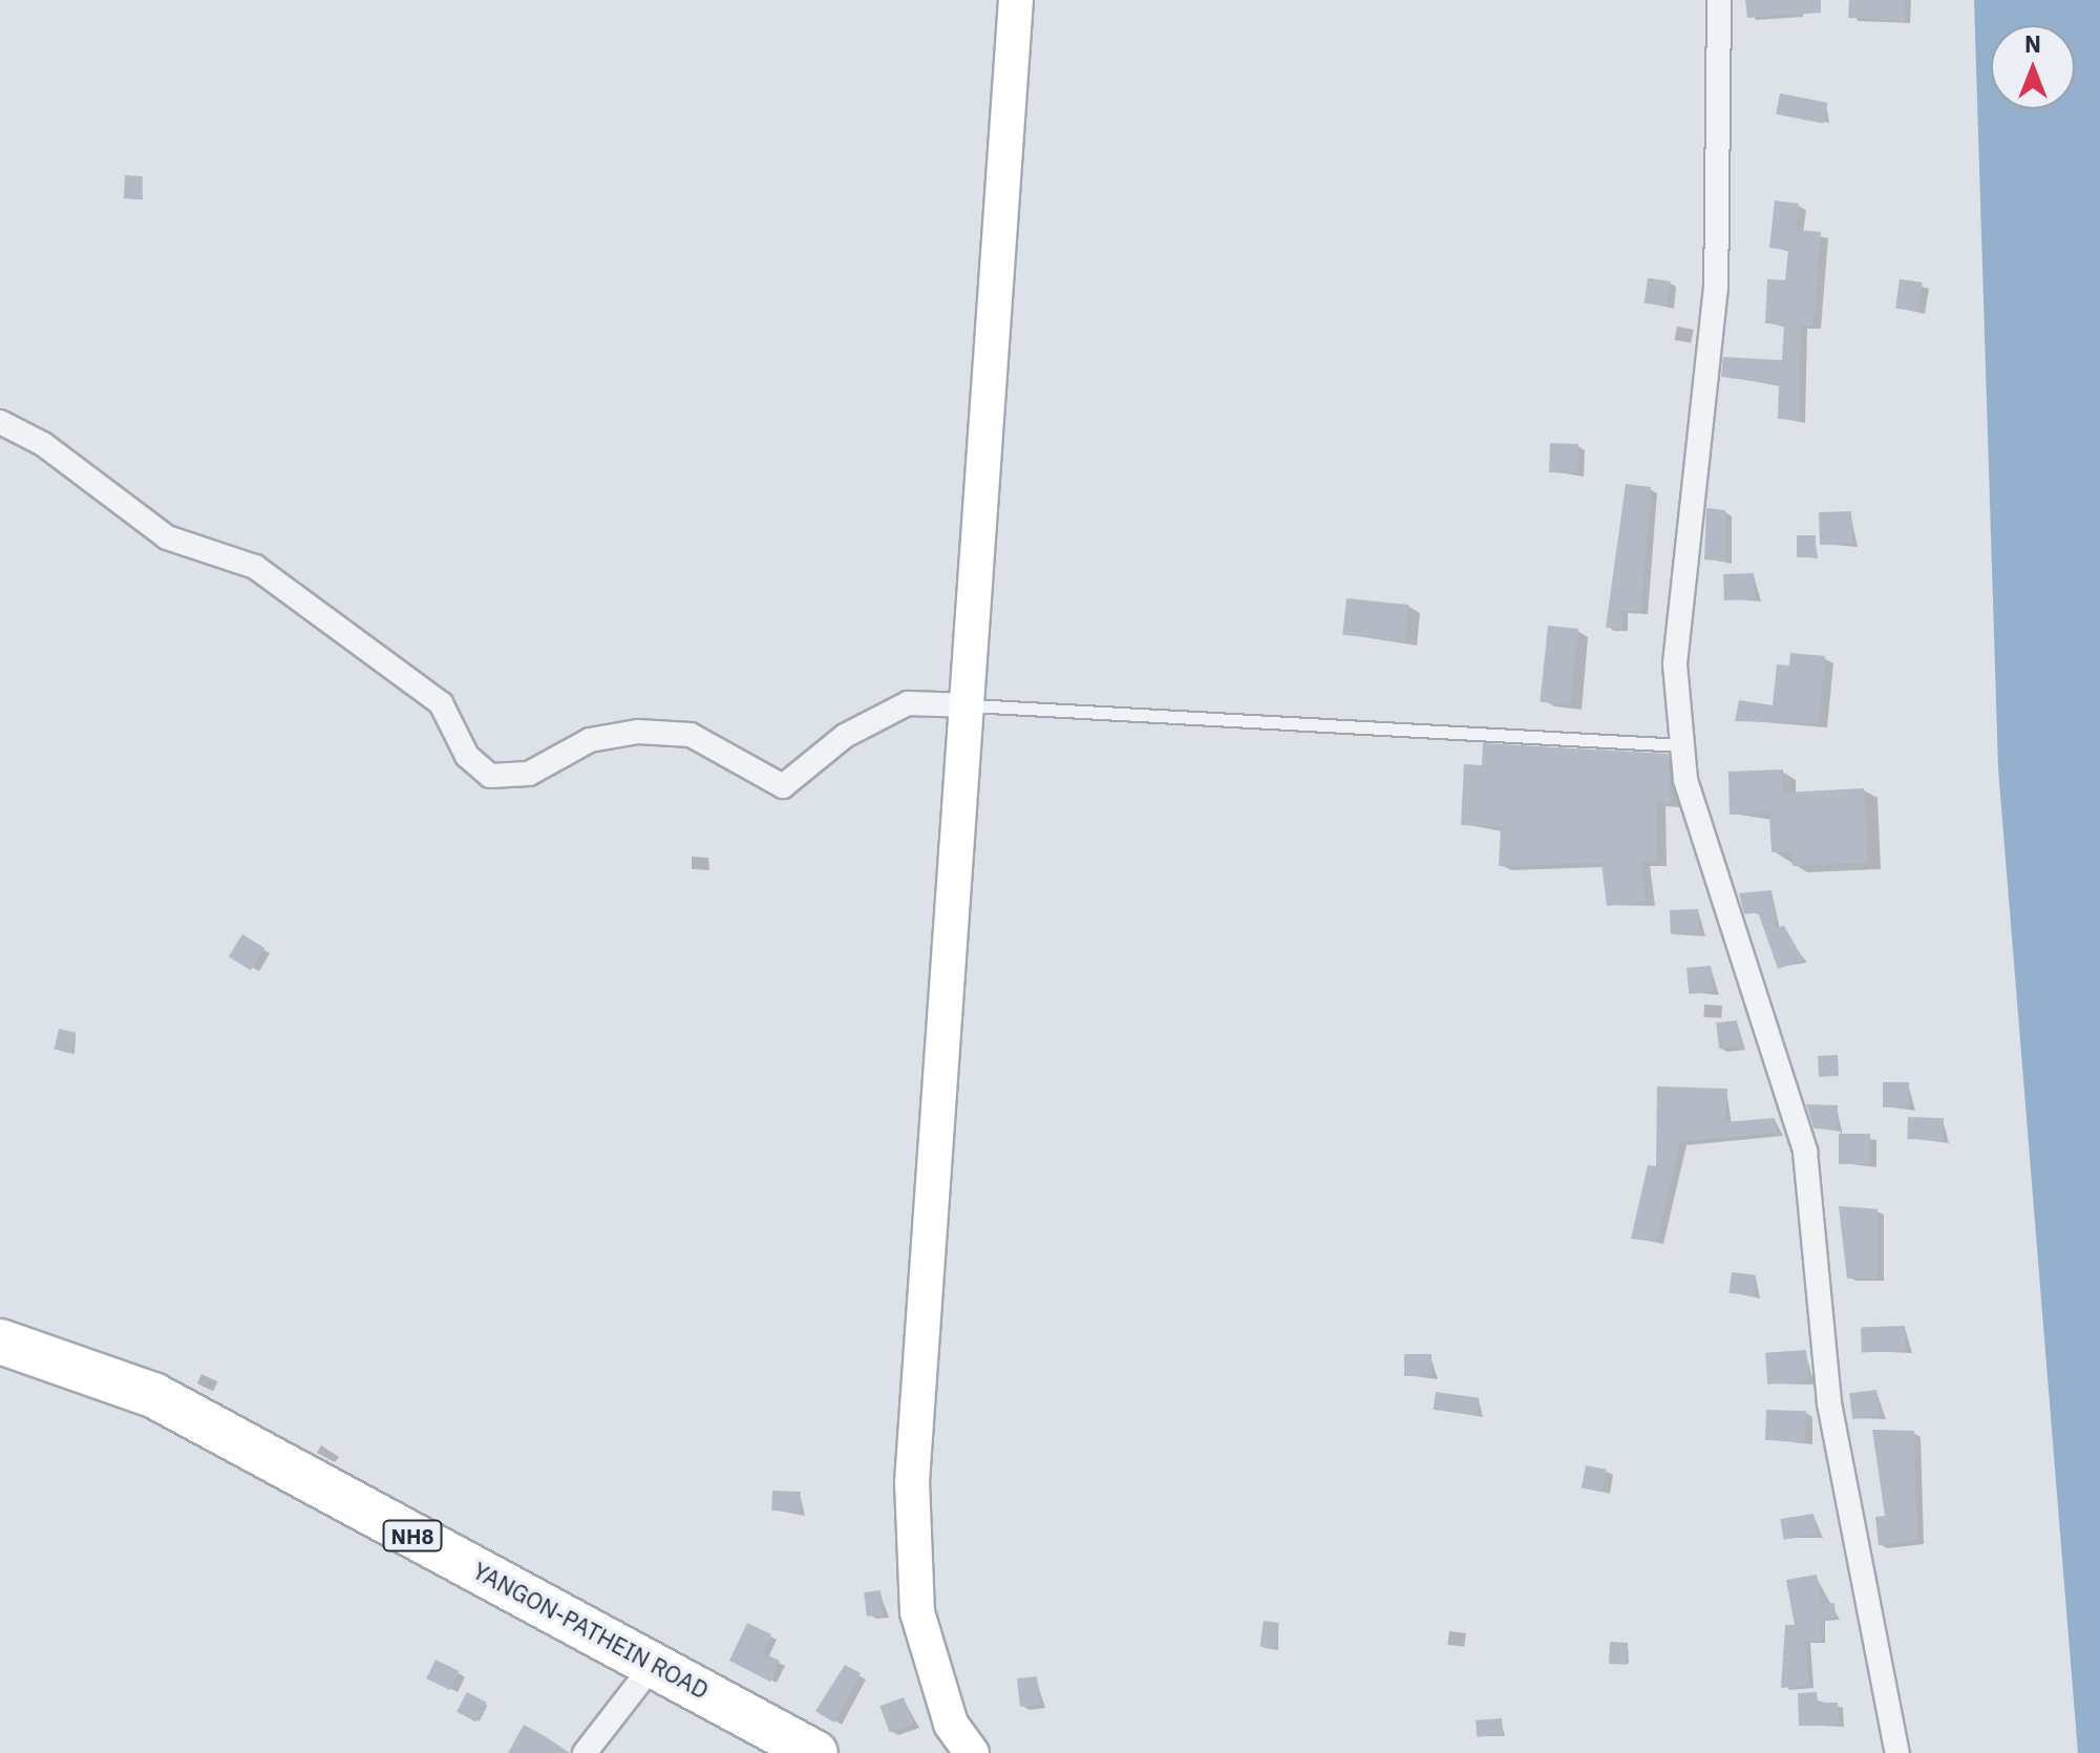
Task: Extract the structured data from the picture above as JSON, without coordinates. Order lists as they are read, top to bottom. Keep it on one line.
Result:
{"streets":{"highway":["NH8","YANGON-PATHEIN ROAD"]},"north":"top"}
